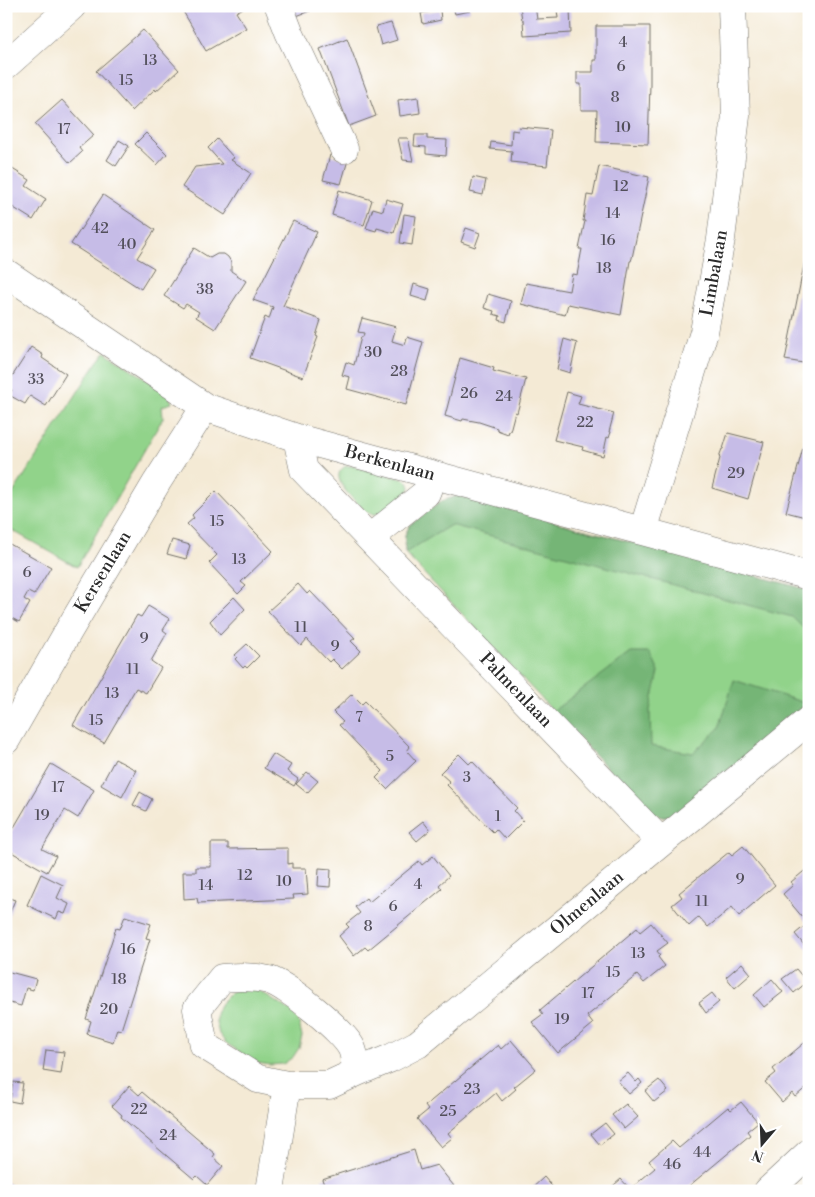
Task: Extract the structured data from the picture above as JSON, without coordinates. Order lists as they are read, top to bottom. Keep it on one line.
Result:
{"streets":{"street":["Limbalaan","Berkenlaan","Kersenlaan","Palmenlaan","Olmenlaan"]},"crossings":[["Limbalaan","Berkenlaan"],["Berkenlaan","Kersenlaan"],["Berkenlaan","Palmenlaan"],["Palmenlaan","Olmenlaan"]],"house_numbers":["4","13","6","15","8","10","17","12","14","42","16","40","18","38","30","28","33","26","24","22","29","15","13","6","11","9","9","11","13","7","15","5","3","17","19","1","12","9","10","4","14","11","6","8","16","13","15","18","17","20","19","23","22","25","24","44","46"],"north":"bottom"}
